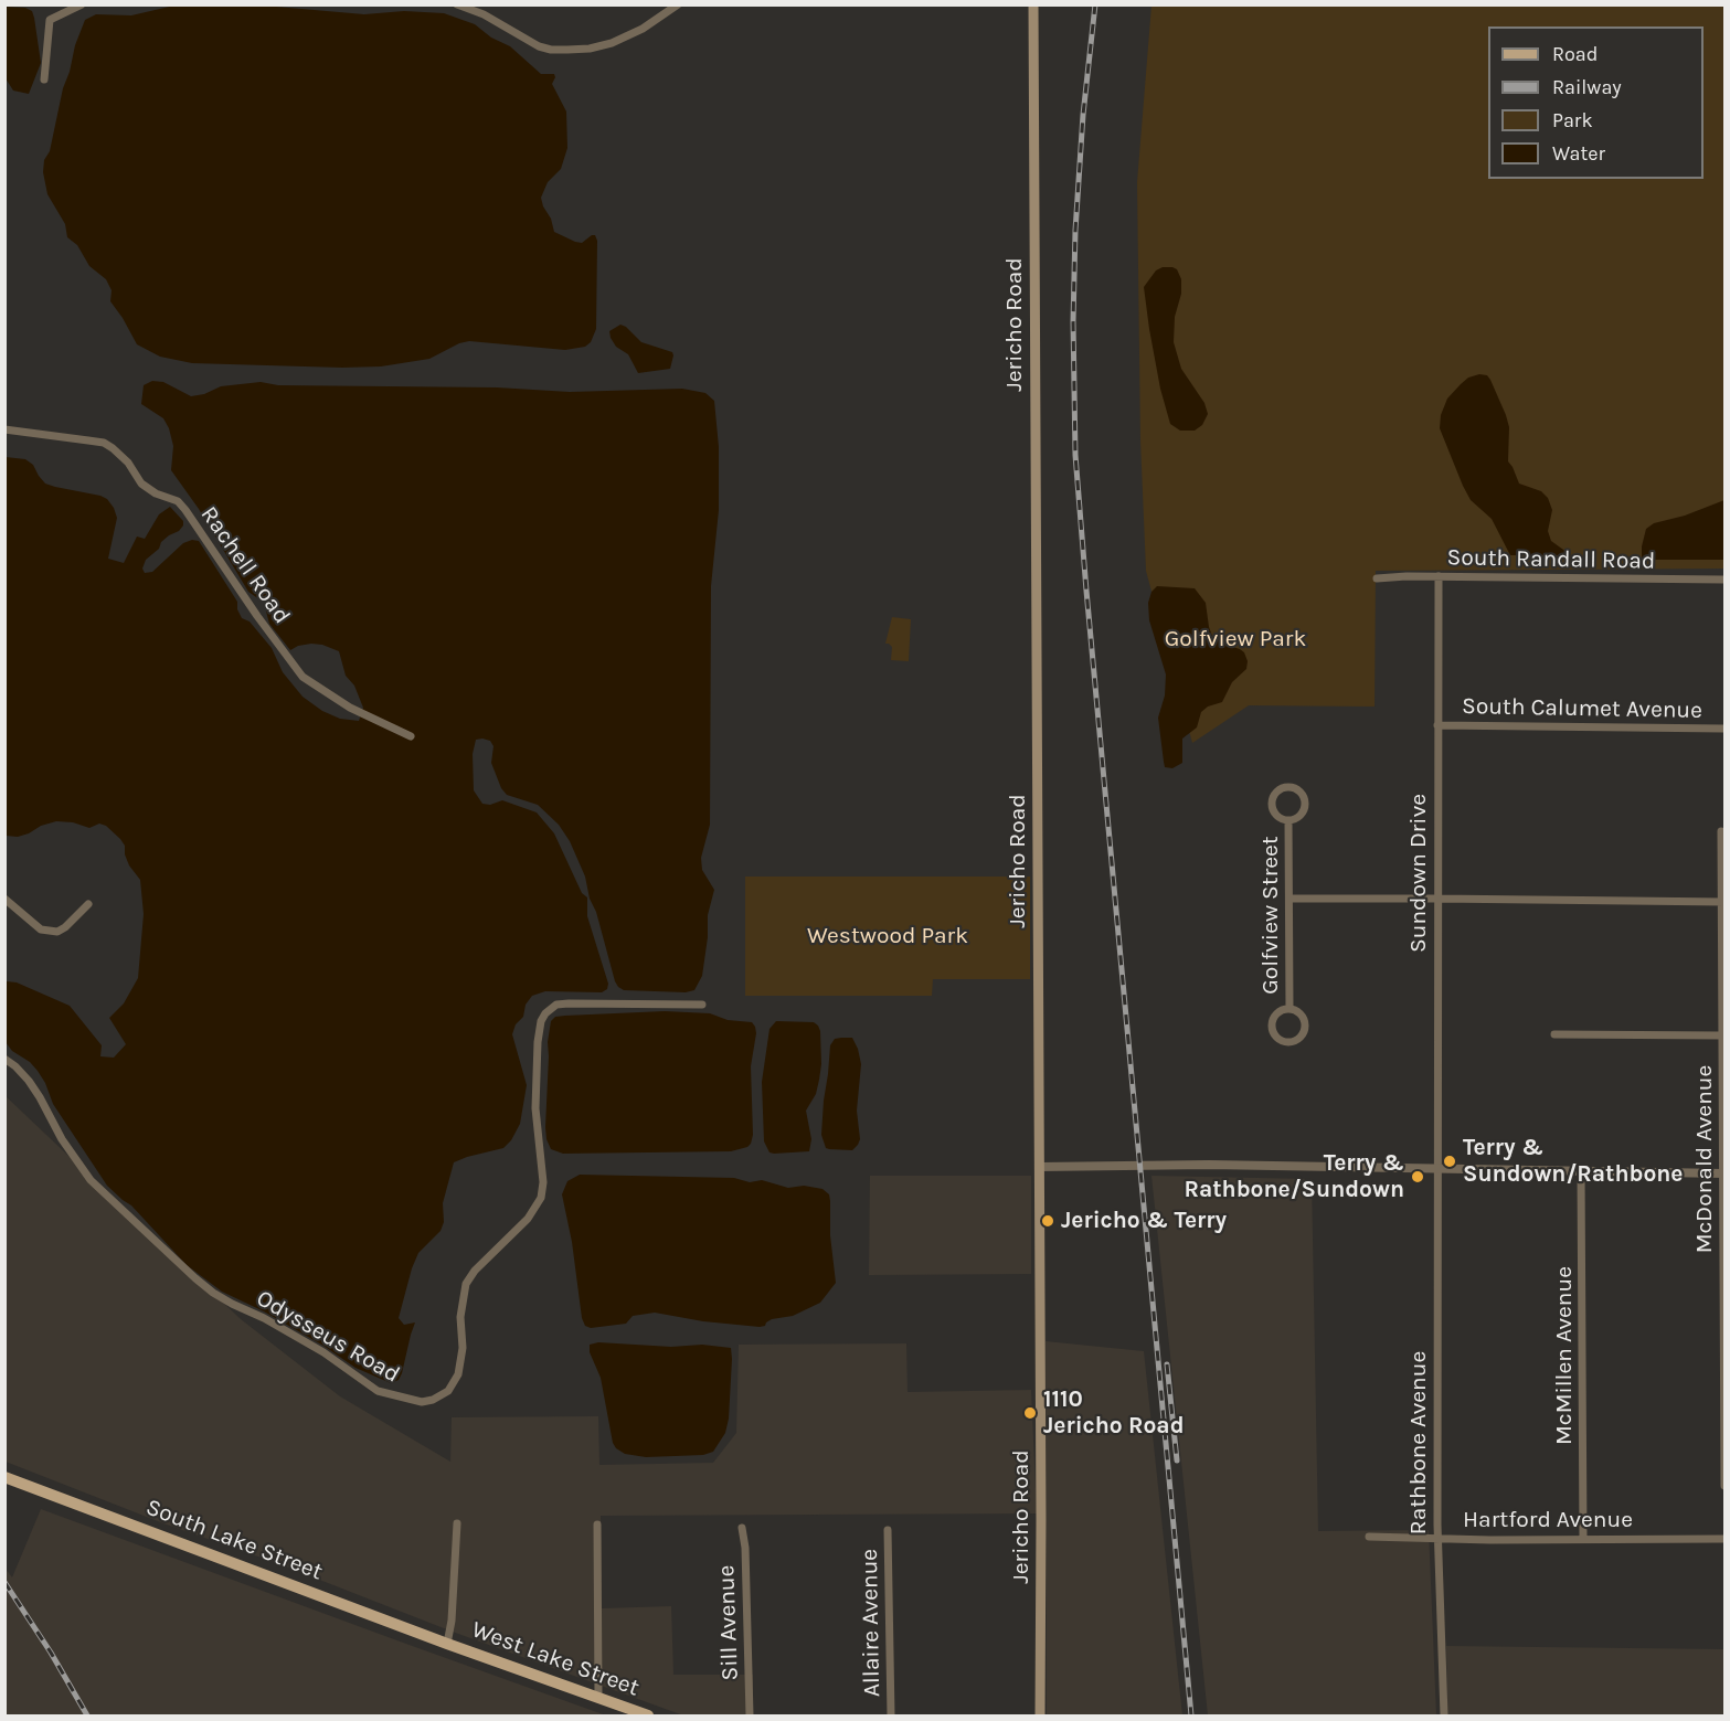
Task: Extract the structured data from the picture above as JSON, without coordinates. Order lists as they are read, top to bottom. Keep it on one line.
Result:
{"streets":{"main road":["Jericho Road","South Lake Street","West Lake Street"],"street":["South Randall Road","Rachell Road","South Calumet Avenue","Sundown Drive","Golfview Street","McDonald Avenue","Odysseus Road","McMillen Avenue","Rathbone Avenue","Hartford Avenue","Sill Avenue","Allaire Avenue"]},"crossings":[["South Randall Road","Sundown Drive"],["South Calumet Avenue","Sundown Drive"],["Sundown Drive","Rathbone Avenue"],["McMillen Avenue","Hartford Avenue"],["Rathbone Avenue","Hartford Avenue"],["South Lake Street","West Lake Street"]],"parks":["Golfview Park","Westwood Park"],"places":["Terry & Sundown/Rathbone","Terry & Rathbone/Sundown","Jericho & Terry","1110 Jericho Road"],"legend":["Road","Railway","Park","Water"]}
